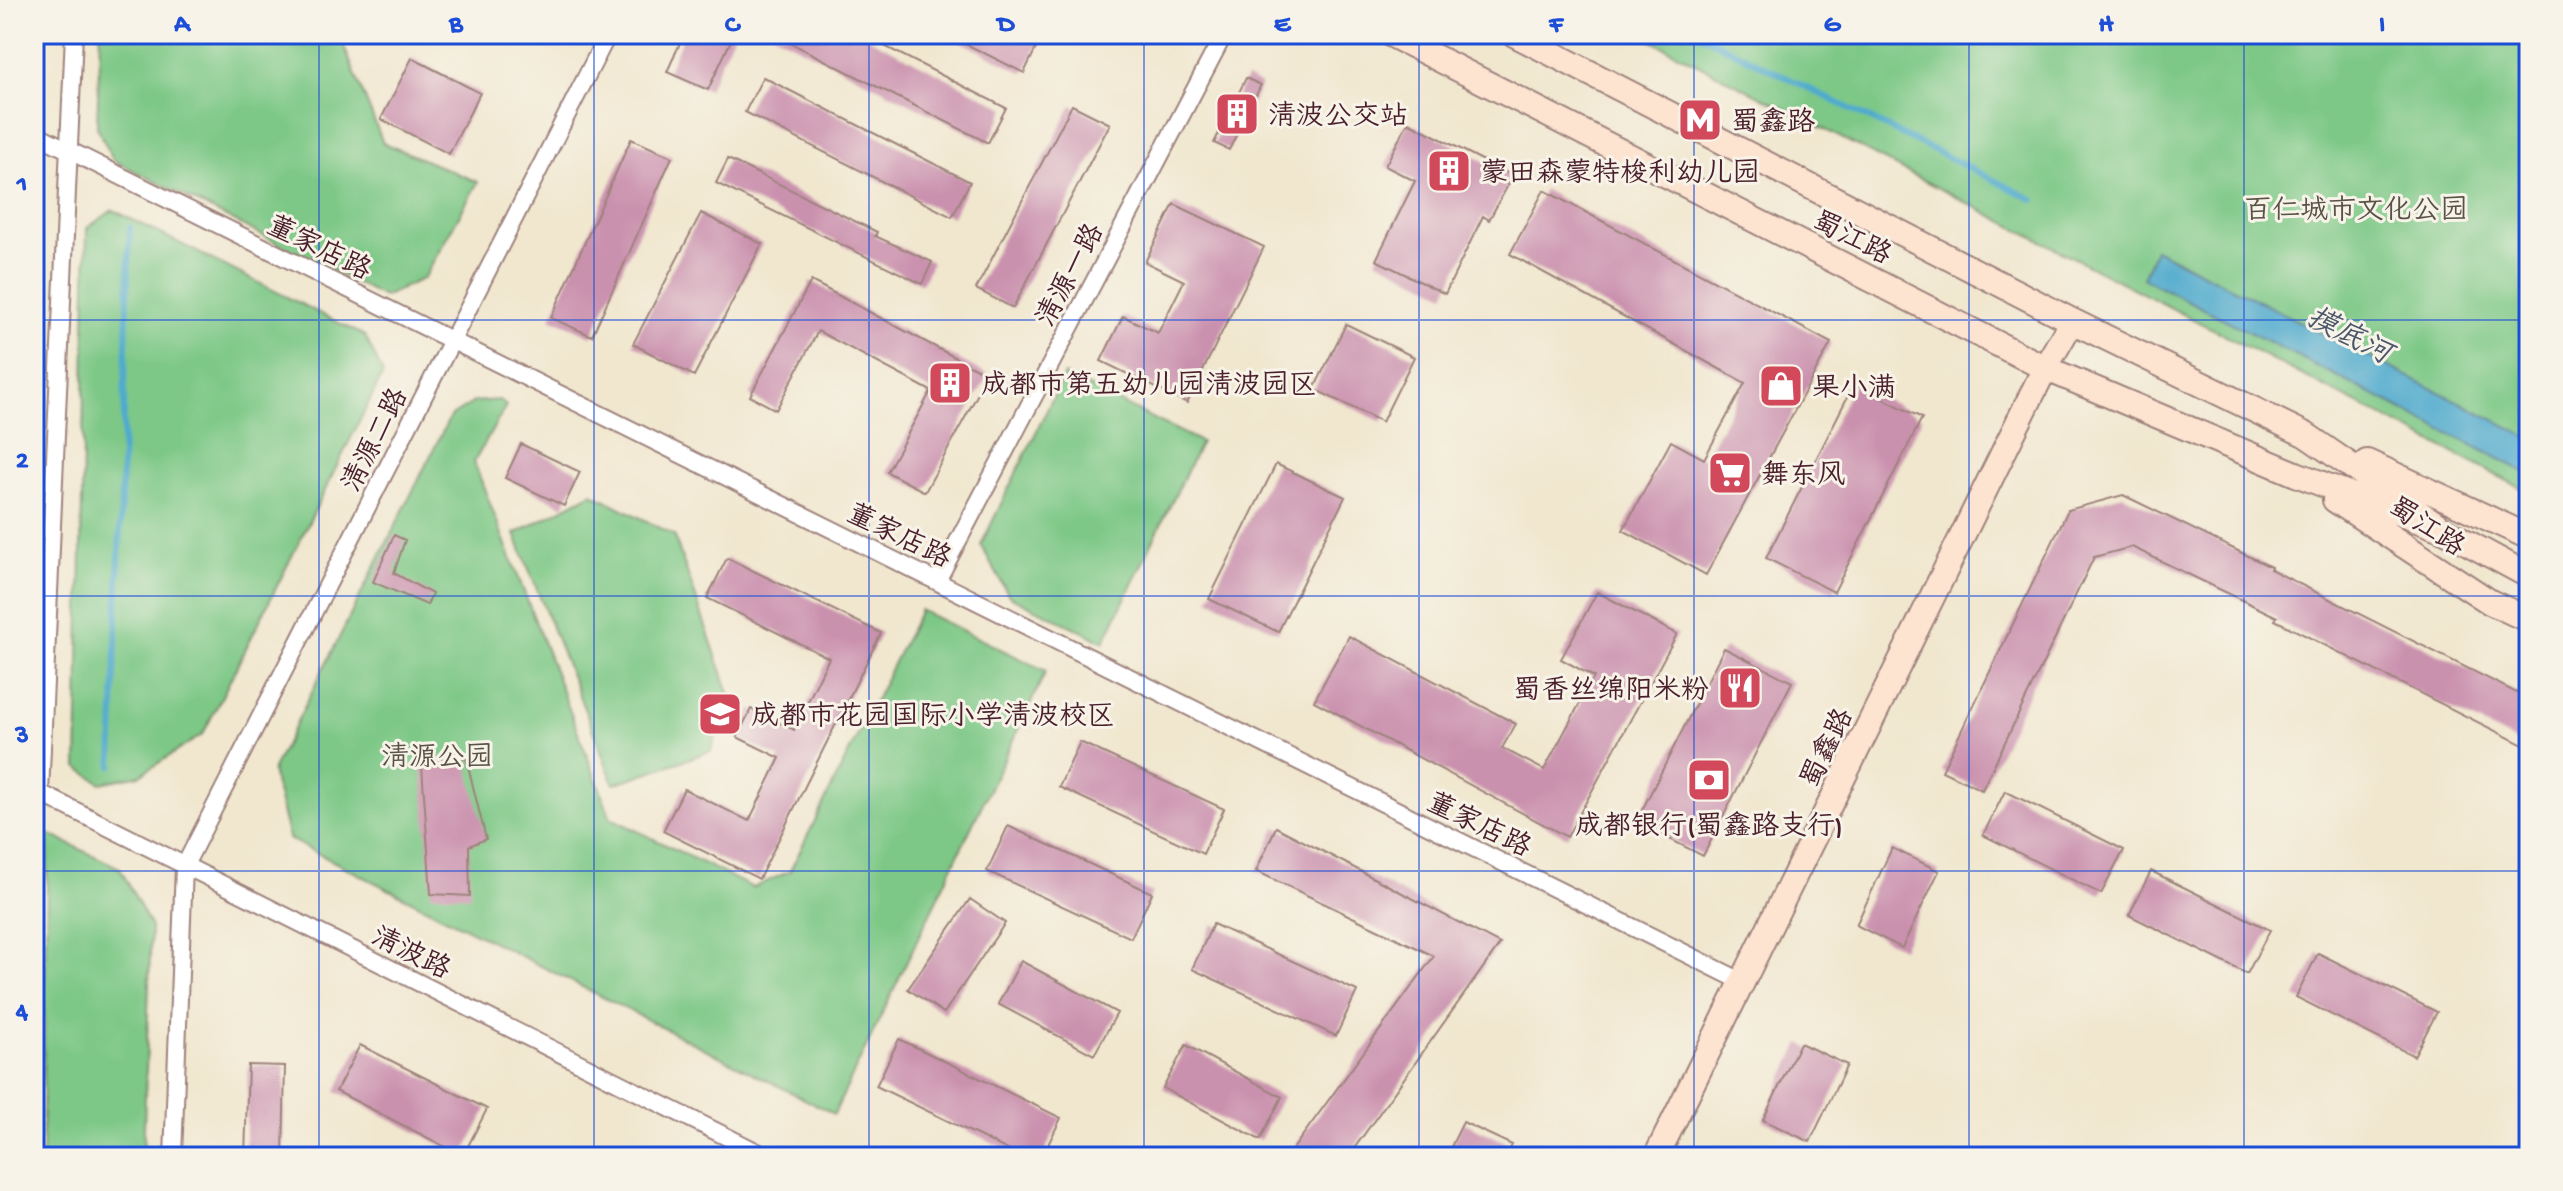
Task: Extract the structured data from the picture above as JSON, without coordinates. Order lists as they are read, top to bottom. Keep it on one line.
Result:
{"streets":{"street":["蜀江路","董家店路","清源一路","清源二路","蜀鑫路","清波路"]},"crossings":[["蜀江路","蜀鑫路"],["董家店路","清源一路"],["董家店路","清源二路"],["董家店路","蜀鑫路"],["清源二路","清波路"]],"water":["摸底河"],"parks":["百仁城市文化公园","清源公园"],"places":{"building":["清波公交站","蒙田森蒙特梭利幼儿园","成都市第五幼儿园清波园区"],"metro station":["蜀鑫路"],"shop":["果小满"],"supermarket":["舞东风"],"restaurant":["蜀香丝绵阳米粉"],"school or university":["成都市花园国际小学清波校区"],"bank":["成都银行(蜀鑫路支行)"]},"grid":{"columns":["A","B","C","D","E","F","G","H","I"],"rows":["1","2","3","4"]}}
